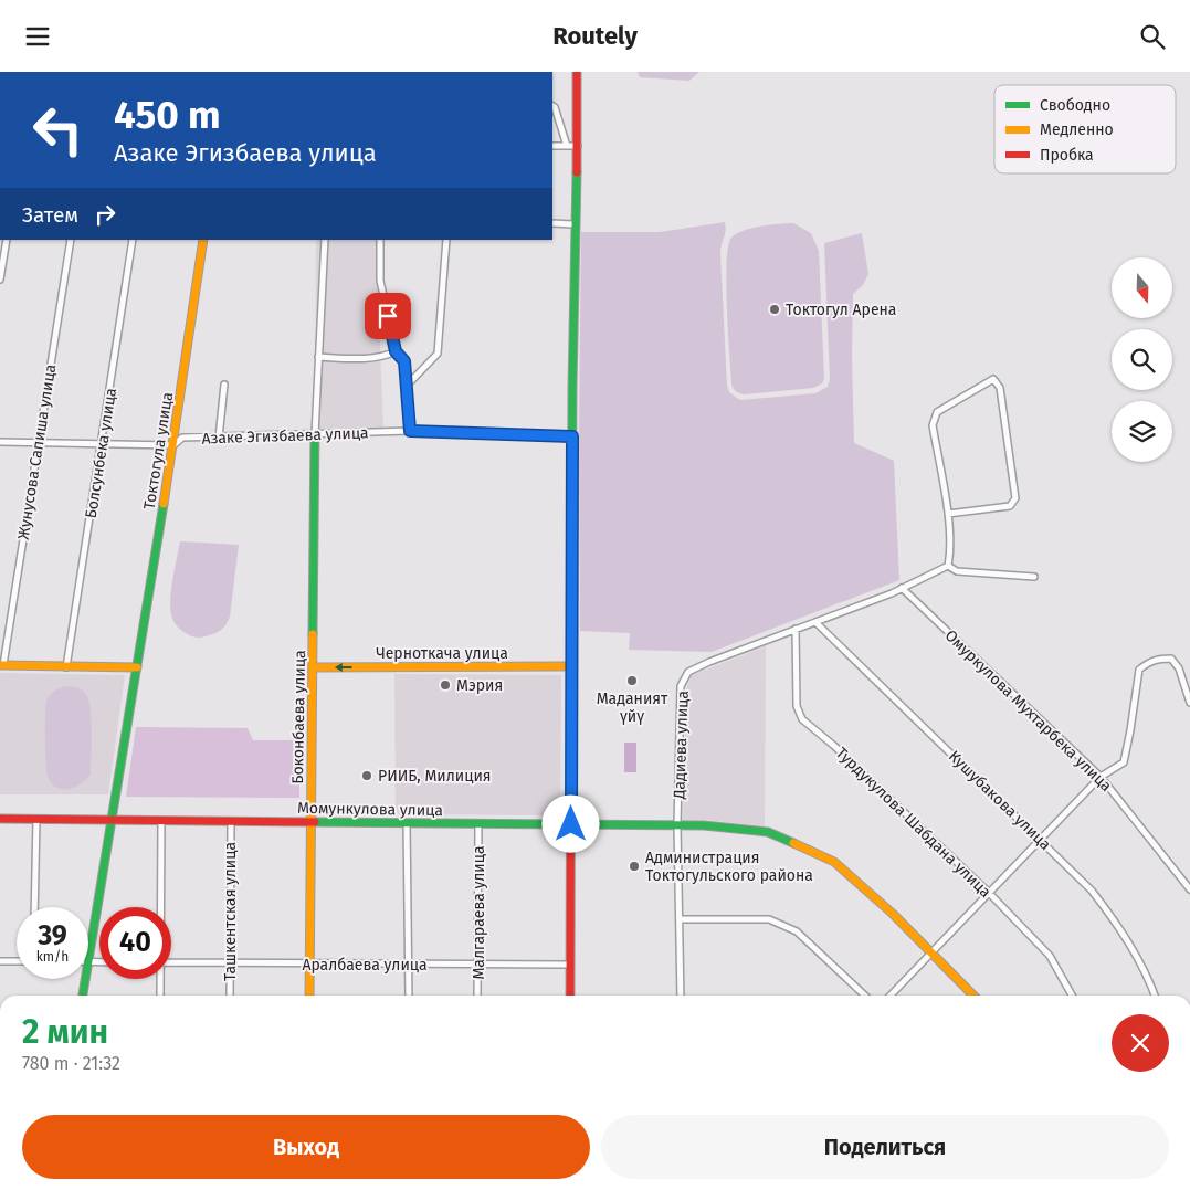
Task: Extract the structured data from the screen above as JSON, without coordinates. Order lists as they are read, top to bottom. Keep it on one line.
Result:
{"streets":{"street":["Азаке Эгизбаева улица","Токтогула улица","Жунусова Сапиша улица","Болсунбека улица","Черноткача улица","Омуркулова Мухтарбека улица","Боконбаева улица","Дадиева улица","Кушубакова улица","Момункулова улица","Турдукулова Шабдана улица","Ташкентская улица","Малгараева улица","Аралбаева улица"]},"crossings":[["Азаке Эгизбаева улица","Токтогула улица"],["Азаке Эгизбаева улица","Жунусова Сапиша улица"],["Азаке Эгизбаева улица","Болсунбека улица"],["Азаке Эгизбаева улица","Боконбаева улица"],["Токтогула улица","Момункулова улица"],["Черноткача улица","Боконбаева улица"],["Омуркулова Мухтарбека улица","Дадиева улица"],["Боконбаева улица","Момункулова улица"],["Боконбаева улица","Аралбаева улица"],["Дадиева улица","Кушубакова улица"],["Дадиева улица","Момункулова улица"],["Дадиева улица","Турдукулова Шабдана улица"],["Момункулова улица","Ташкентская улица"],["Момункулова улица","Малгараева улица"],["Ташкентская улица","Аралбаева улица"],["Малгараева улица","Аралбаева улица"]],"one_way":["Черноткача улица"],"places":["Токтогул Арена","Маданият үйү","Мэрия","РИИБ, Милиция","Администрация Токтогульского района"],"legend":["Свободно","Медленно","Пробка"],"north":"bottom","page":{"header":"Routely","turn":["450 m","Азаке Эгизбаева улица"],"then":"Затем","speed":"39 km/h","limit":"40","heading":["2 мин","780 m · 21:32"],"buttons":["Выход","Поделиться"]}}
